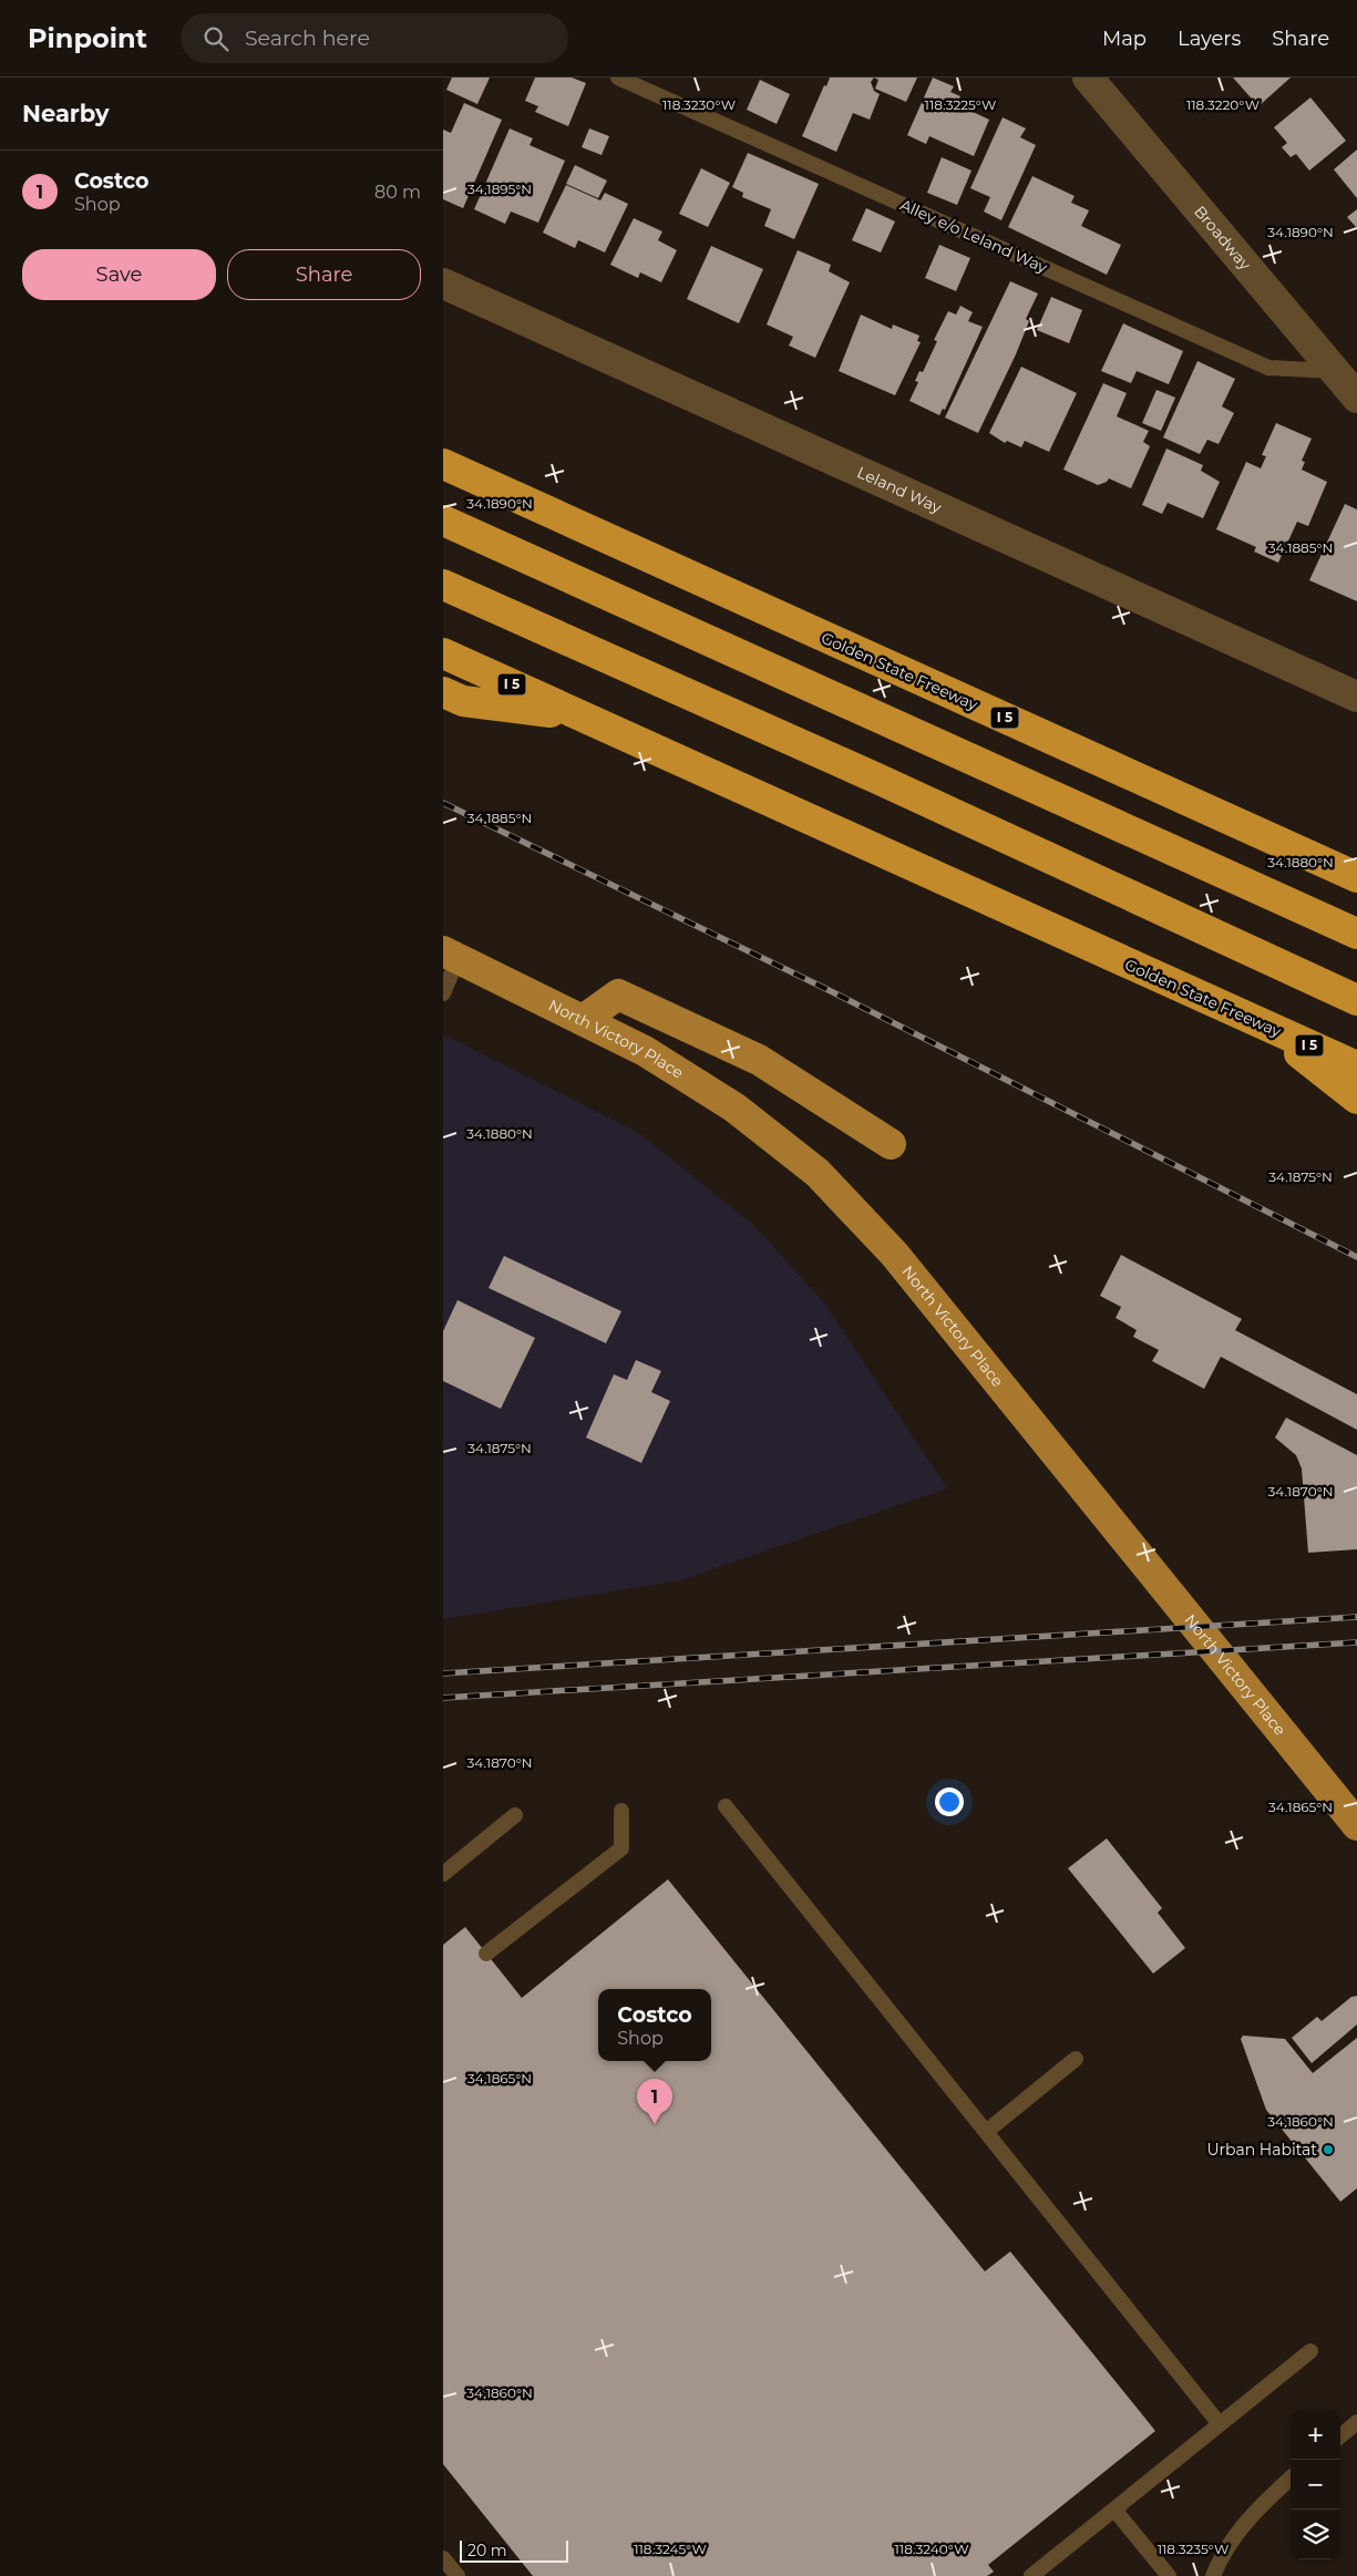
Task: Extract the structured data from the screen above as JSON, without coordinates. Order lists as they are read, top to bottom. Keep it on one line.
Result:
{"streets":{"highway":["Golden State Freeway","I 5"],"main road":["North Victory Place"],"street":["Broadway","Leland Way"],"lane":["Alley e/o Leland Way"]},"crossings":[["Alley e/o Leland Way","Broadway"]],"places":["Urban Habitat"],"scale_bar":"20 m","page":{"header":"Pinpoint","search":"Search here","nav":["Map","Layers","Share"],"heading":"Nearby","list":[{"mark":"1","name":"Costco","note":"Shop","value":"80 m"}],"buttons":["Save","Share"],"popup":["Costco","Shop"],"pins":"1","map_buttons":["+","−"],"scale":"20 m"},"coordinates":["118.3230°W","118.3225°W","118.3220°W","34.1895°N","34.1890°N","34.1885°N","34.1880°N","34.1875°N","34.1870°N","34.1865°N","34.1860°N","118.3245°W","118.3240°W","118.3235°W"]}
